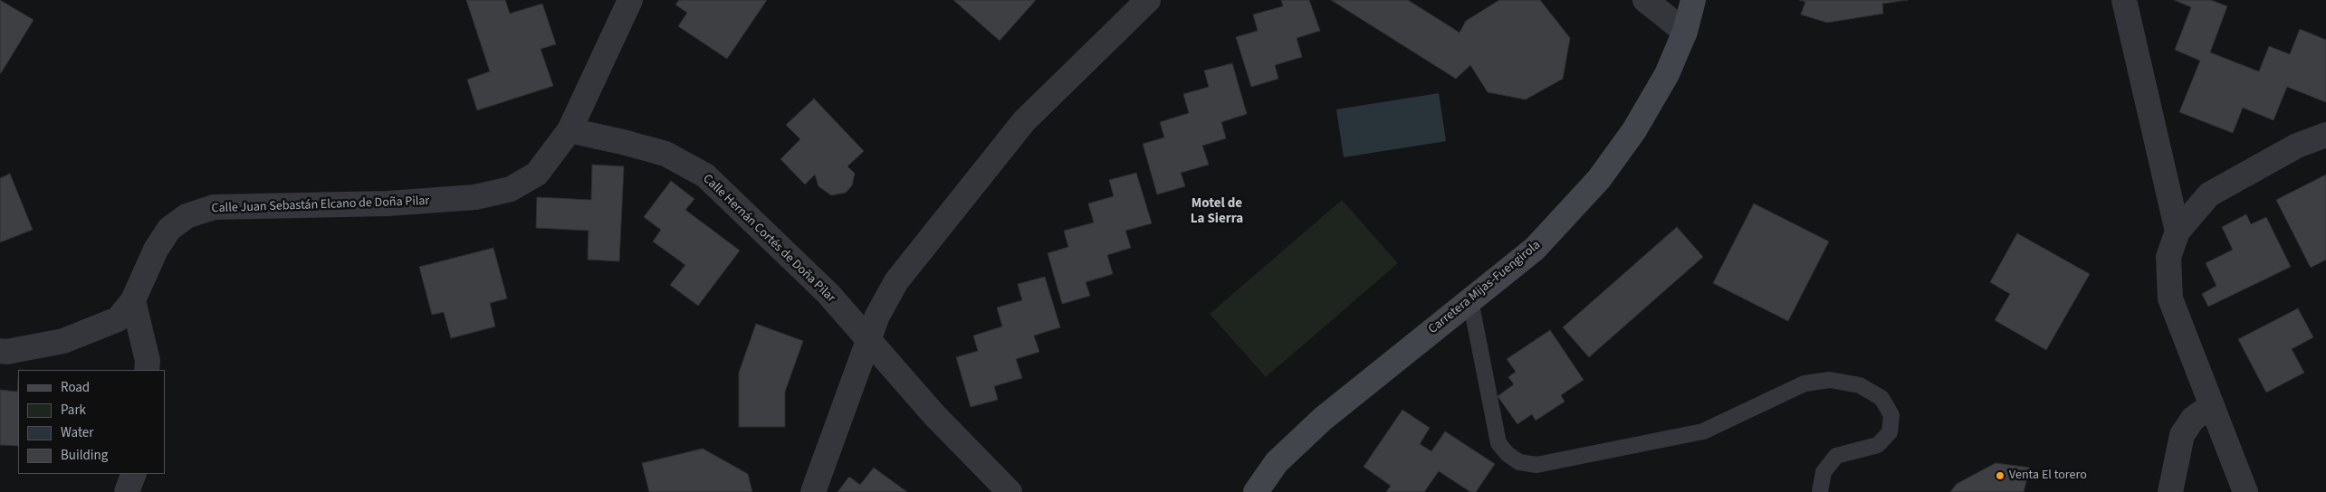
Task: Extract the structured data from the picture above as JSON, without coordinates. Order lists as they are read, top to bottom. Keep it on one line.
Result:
{"streets":{"main road":["Carretera Mijas-Fuengirola"],"street":["Calle Juan Sebastán Elcano de Doña Pilar","Calle Hernán Cortés de Doña Pilar"]},"crossings":[["Calle Juan Sebastán Elcano de Doña Pilar","Calle Hernán Cortés de Doña Pilar"]],"districts":["Motel de La Sierra"],"places":["Venta El torero"],"legend":["Road","Park","Water","Building"]}
